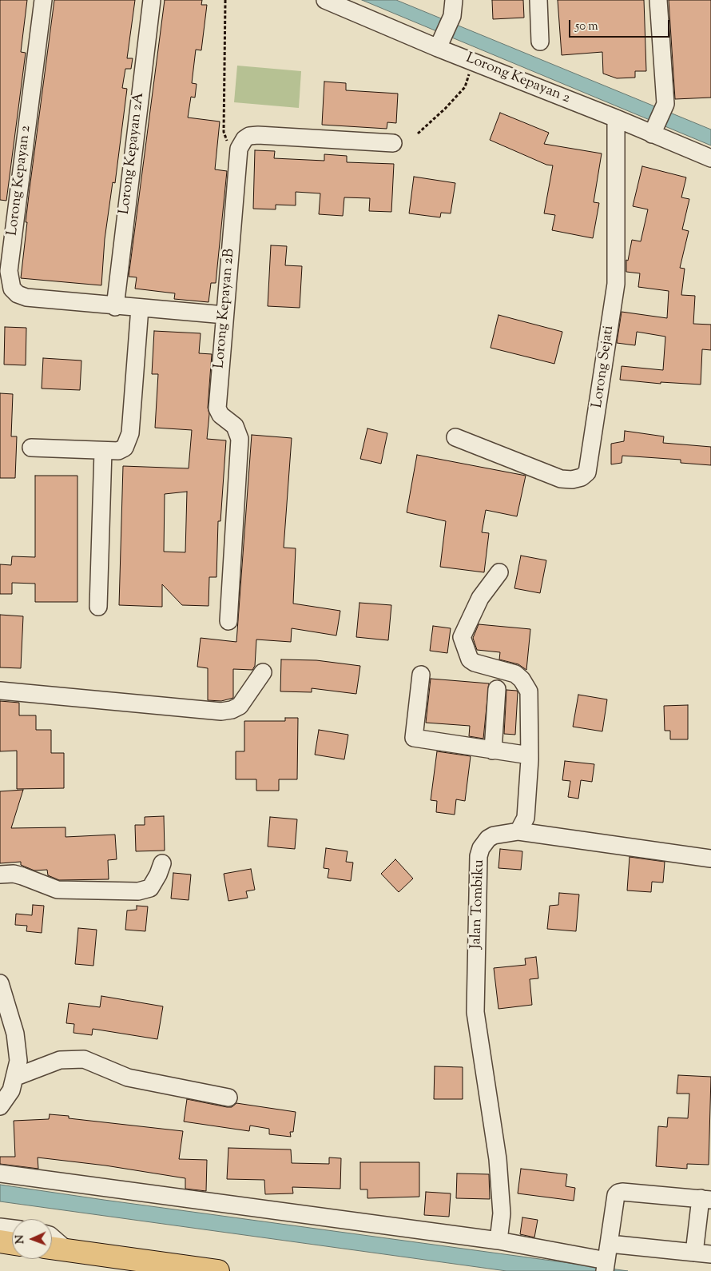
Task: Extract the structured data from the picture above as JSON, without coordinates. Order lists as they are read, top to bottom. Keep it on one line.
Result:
{"streets":{"street":["Lorong Kepayan 2","Lorong Kepayan 2A","Lorong Kepayan 2B","Lorong Sejati","Jalan Tombiku"]},"crossings":[["Lorong Kepayan 2","Lorong Kepayan 2A"],["Lorong Kepayan 2","Lorong Kepayan 2B"],["Lorong Kepayan 2","Lorong Sejati"]],"scale_bar":"50 m","north":"left"}
